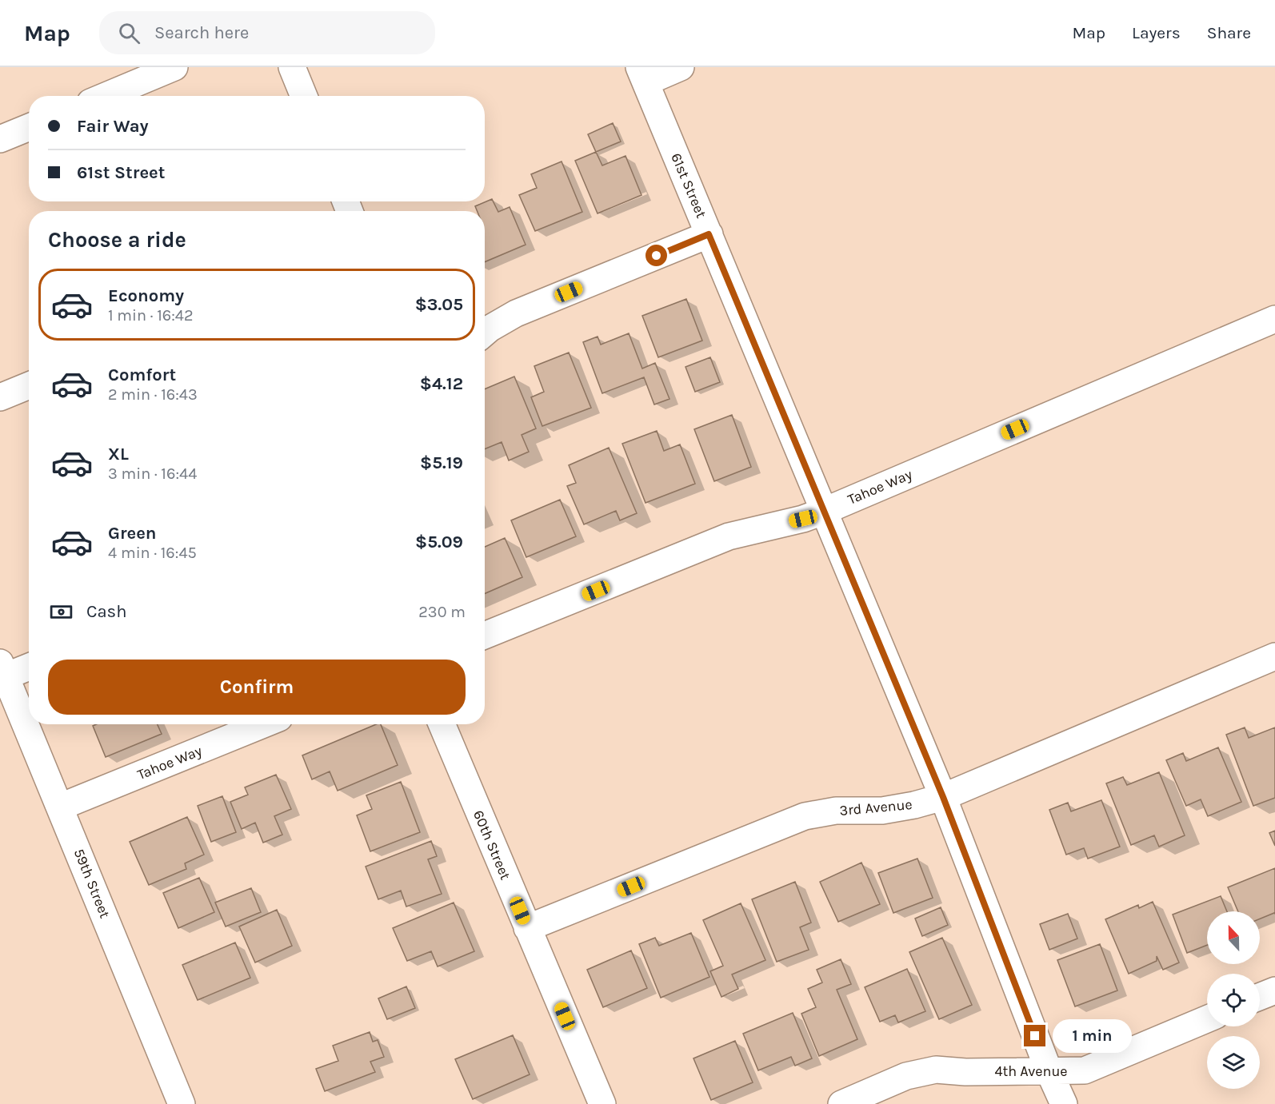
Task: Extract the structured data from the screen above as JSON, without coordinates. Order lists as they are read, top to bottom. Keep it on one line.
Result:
{"streets":{"street":["61st Street","Tahoe Way","3rd Avenue","60th Street","59th Street","4th Avenue"]},"crossings":[["61st Street","Tahoe Way"],["61st Street","3rd Avenue"],["61st Street","4th Avenue"],["Tahoe Way","59th Street"],["3rd Avenue","60th Street"]],"north":"top","page":{"header":"Map","search":"Search here","nav":["Map","Layers","Share"],"banner":["Fair Way","61st Street"],"heading":"Choose a ride","list":[{"name":"Economy","note":"1 min · 16:42","value":"$3.05"},{"name":"Comfort","note":"2 min · 16:43","value":"$4.12"},{"name":"XL","note":"3 min · 16:44","value":"$5.19"},{"name":"Green","note":"4 min · 16:45","value":"$5.09"}],"pay":["Cash","230 m"],"buttons":"Confirm","bubble":"1 min"}}
